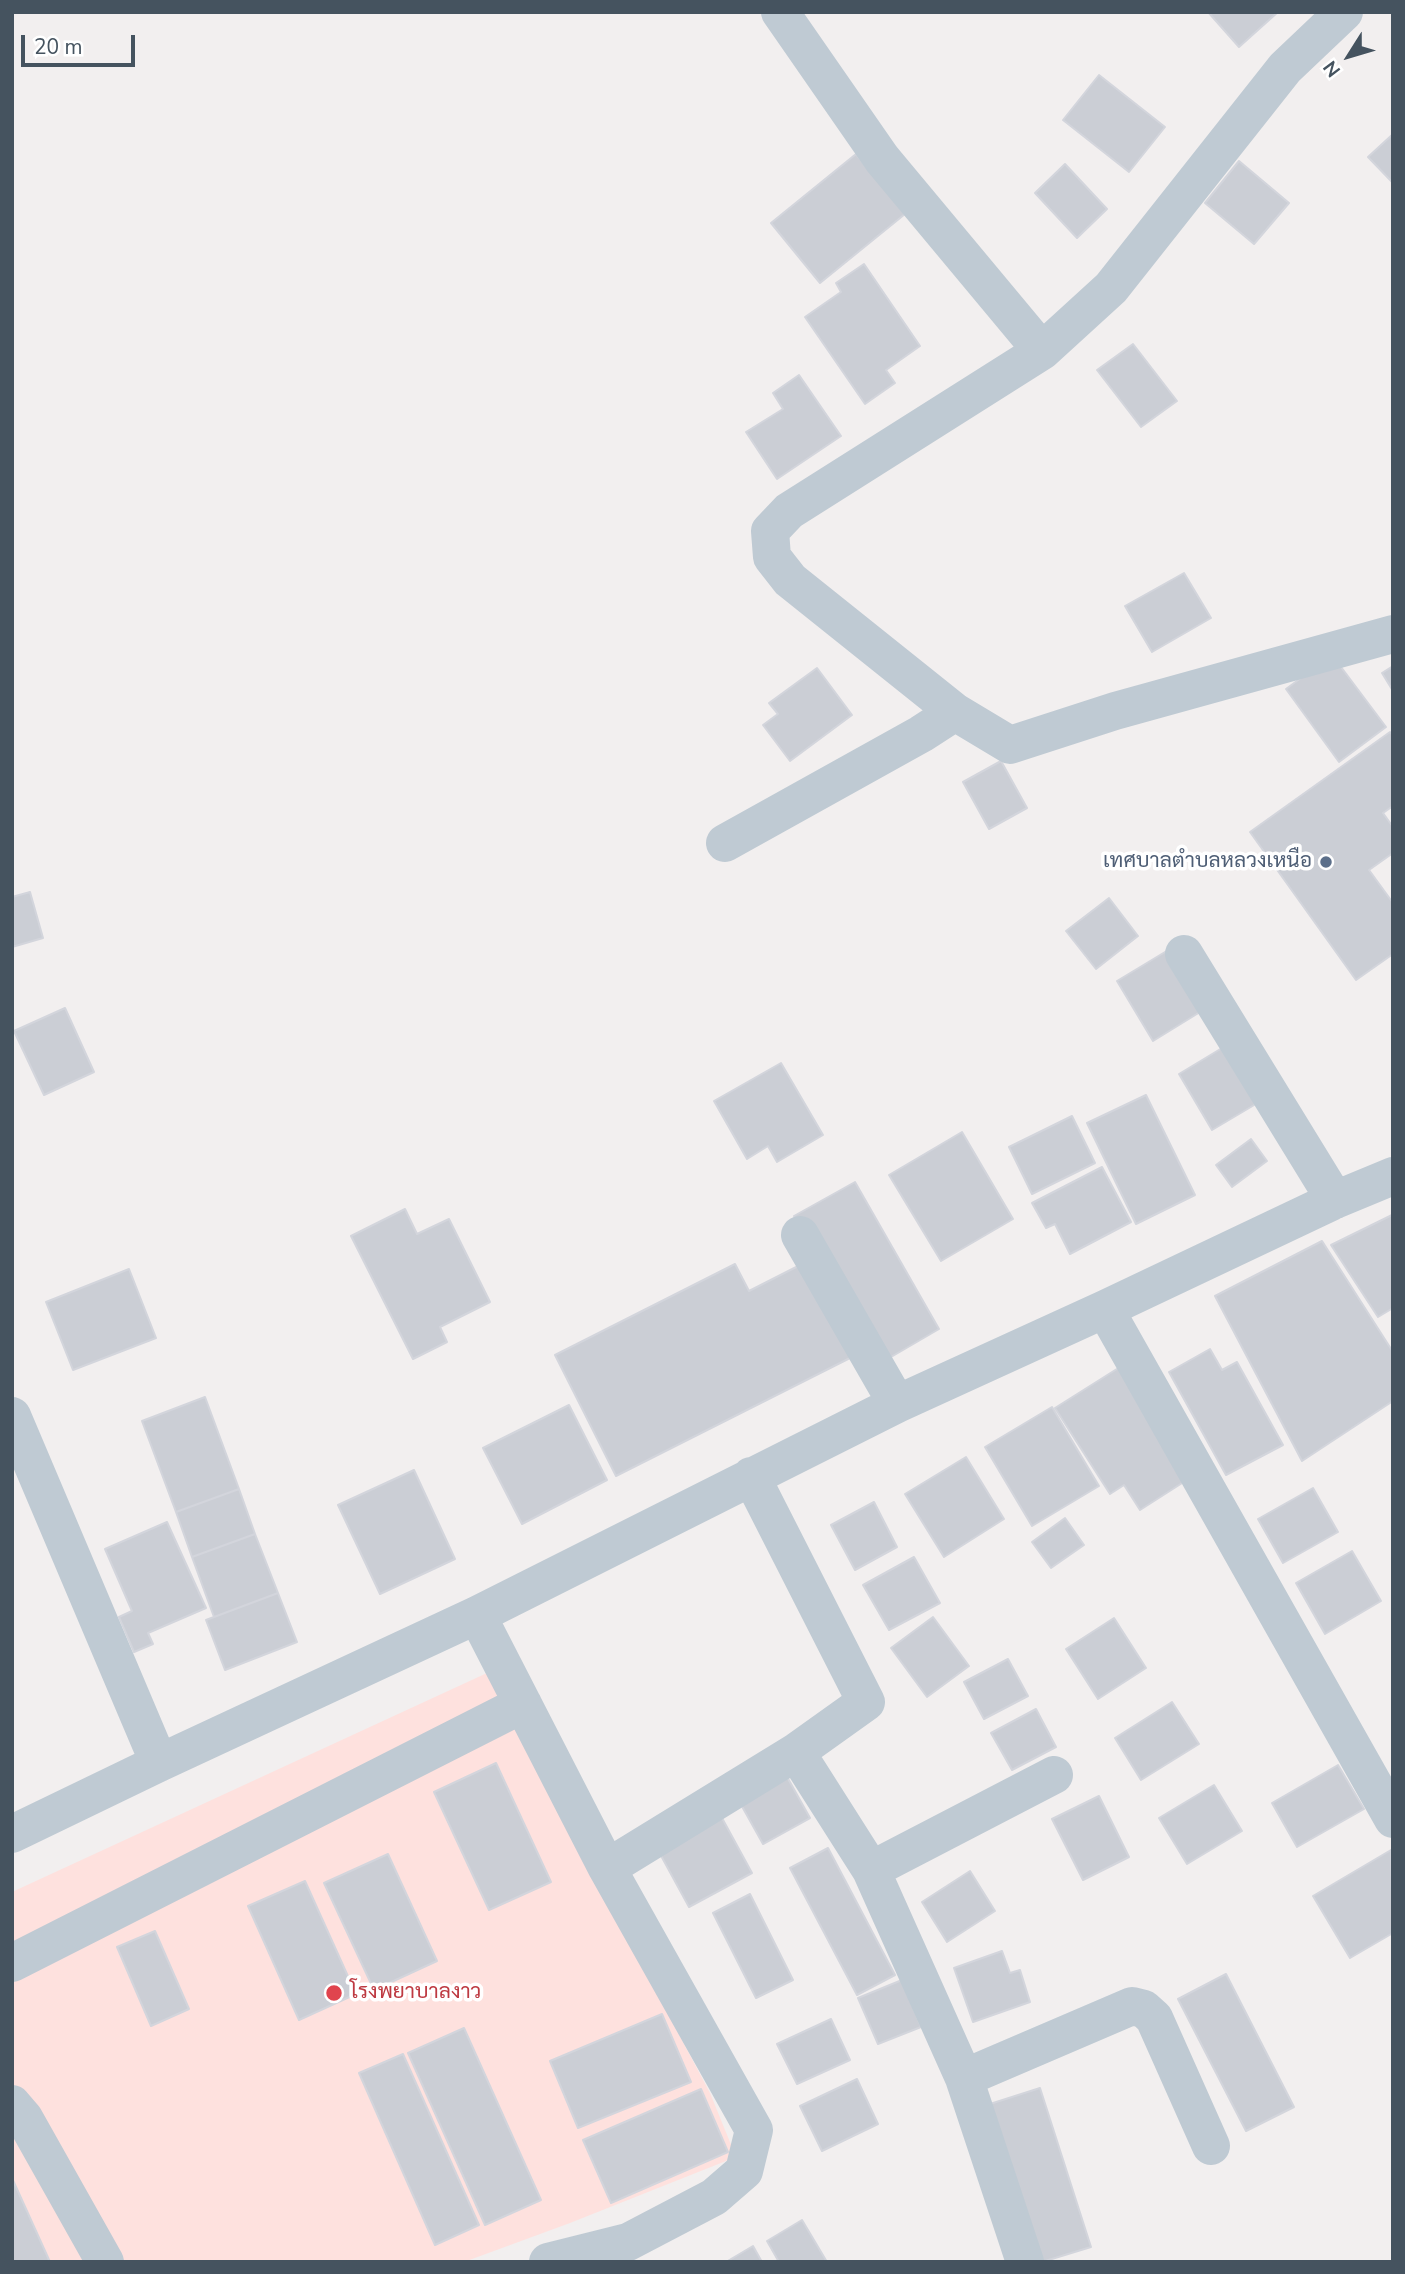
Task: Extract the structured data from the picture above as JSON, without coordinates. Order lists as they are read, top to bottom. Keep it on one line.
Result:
{"places":["เทศบาลตำบลหลวงเหนือ","โรงพยาบาลงาว"],"scale_bar":"20 m","north":"bottom left"}
